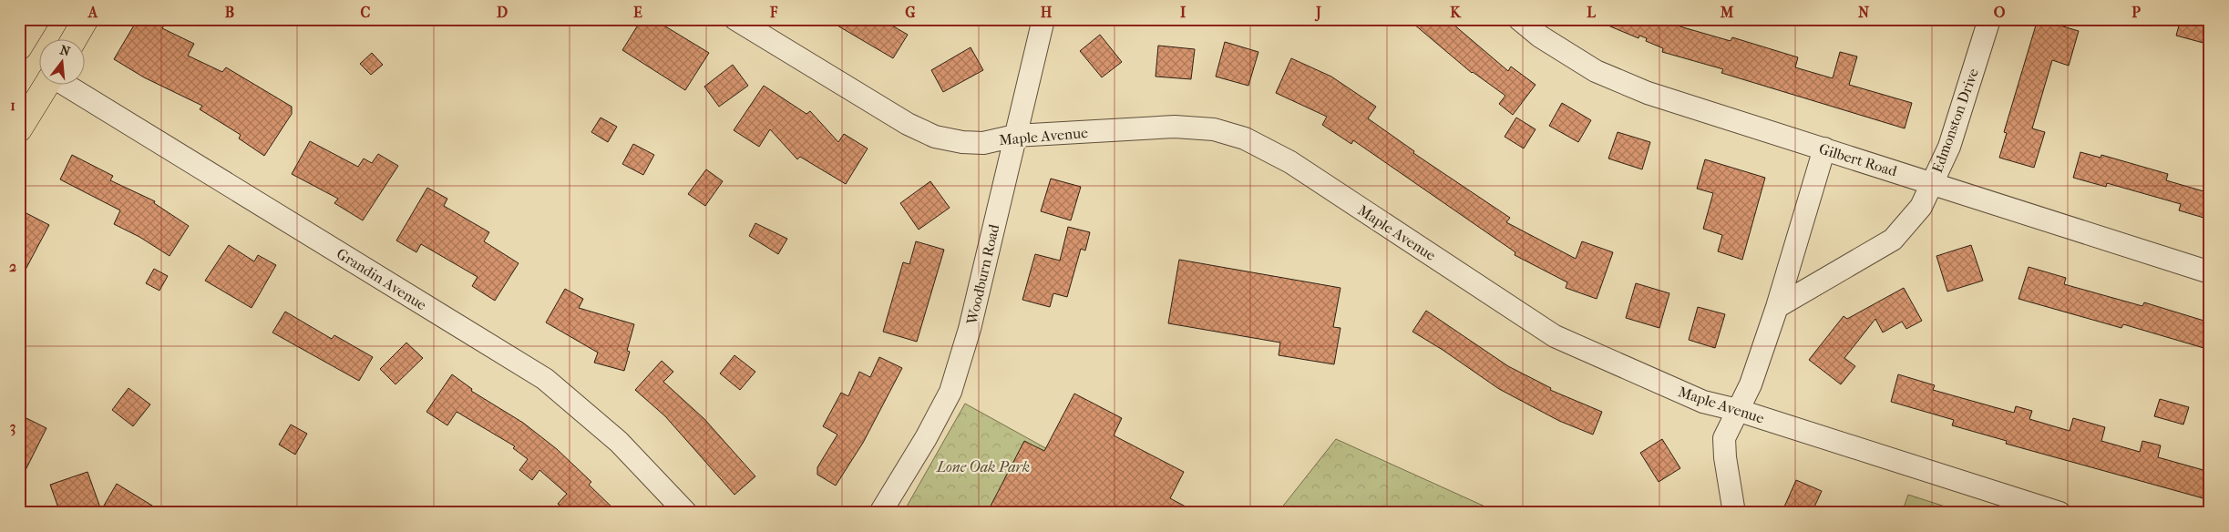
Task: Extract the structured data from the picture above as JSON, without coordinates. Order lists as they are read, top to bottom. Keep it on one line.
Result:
{"streets":{"street":["Edmonston Drive","Maple Avenue","Gilbert Road","Woodburn Road","Grandin Avenue"]},"crossings":[["Edmonston Drive","Gilbert Road"],["Maple Avenue","Woodburn Road"]],"parks":["Lone Oak Park"],"north":"top","grid":{"columns":["A","B","C","D","E","F","G","H","I","J","K","L","M","N","O","P"],"rows":["1","2","3"]}}
